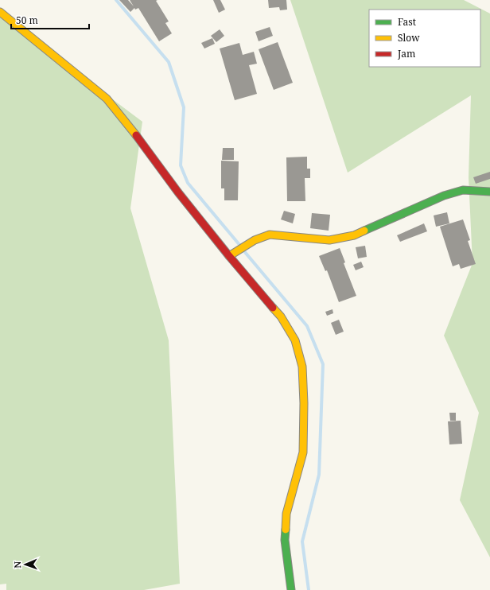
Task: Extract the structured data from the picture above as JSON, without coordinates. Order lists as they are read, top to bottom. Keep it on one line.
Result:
{"legend":["Fast","Slow","Jam"],"scale_bar":"50 m","north":"left"}
